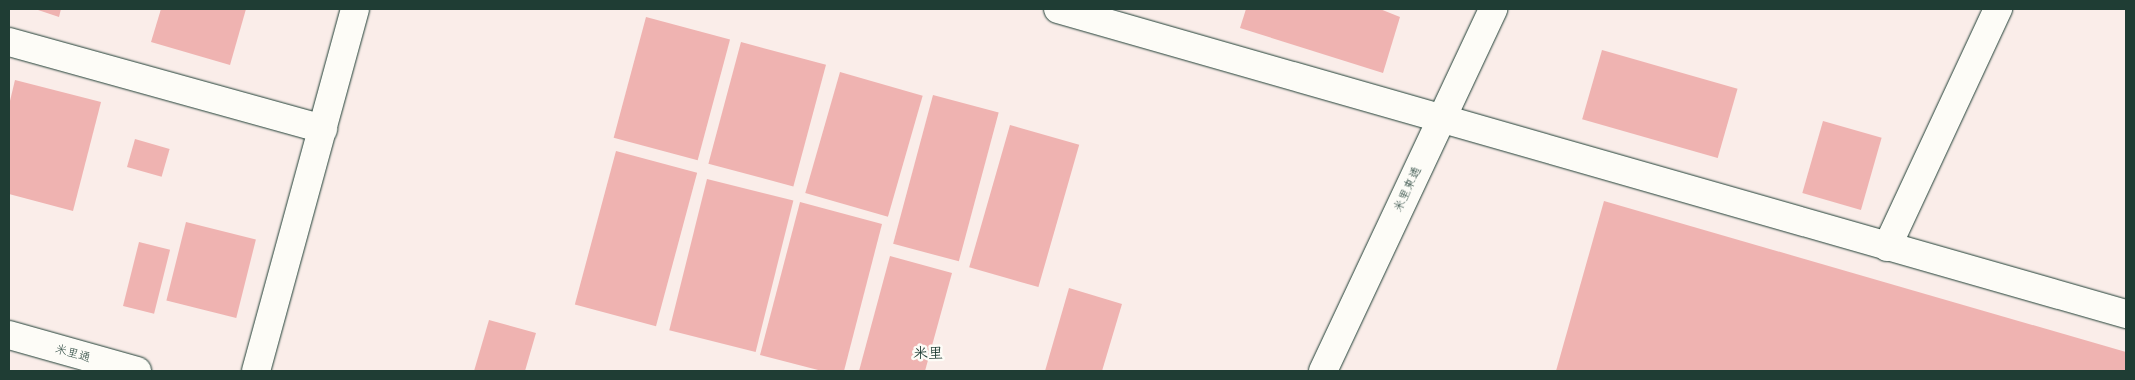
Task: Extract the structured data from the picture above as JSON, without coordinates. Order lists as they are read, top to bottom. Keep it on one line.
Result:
{"streets":{"street":["米里東通","米里通"]},"districts":["米里"]}
